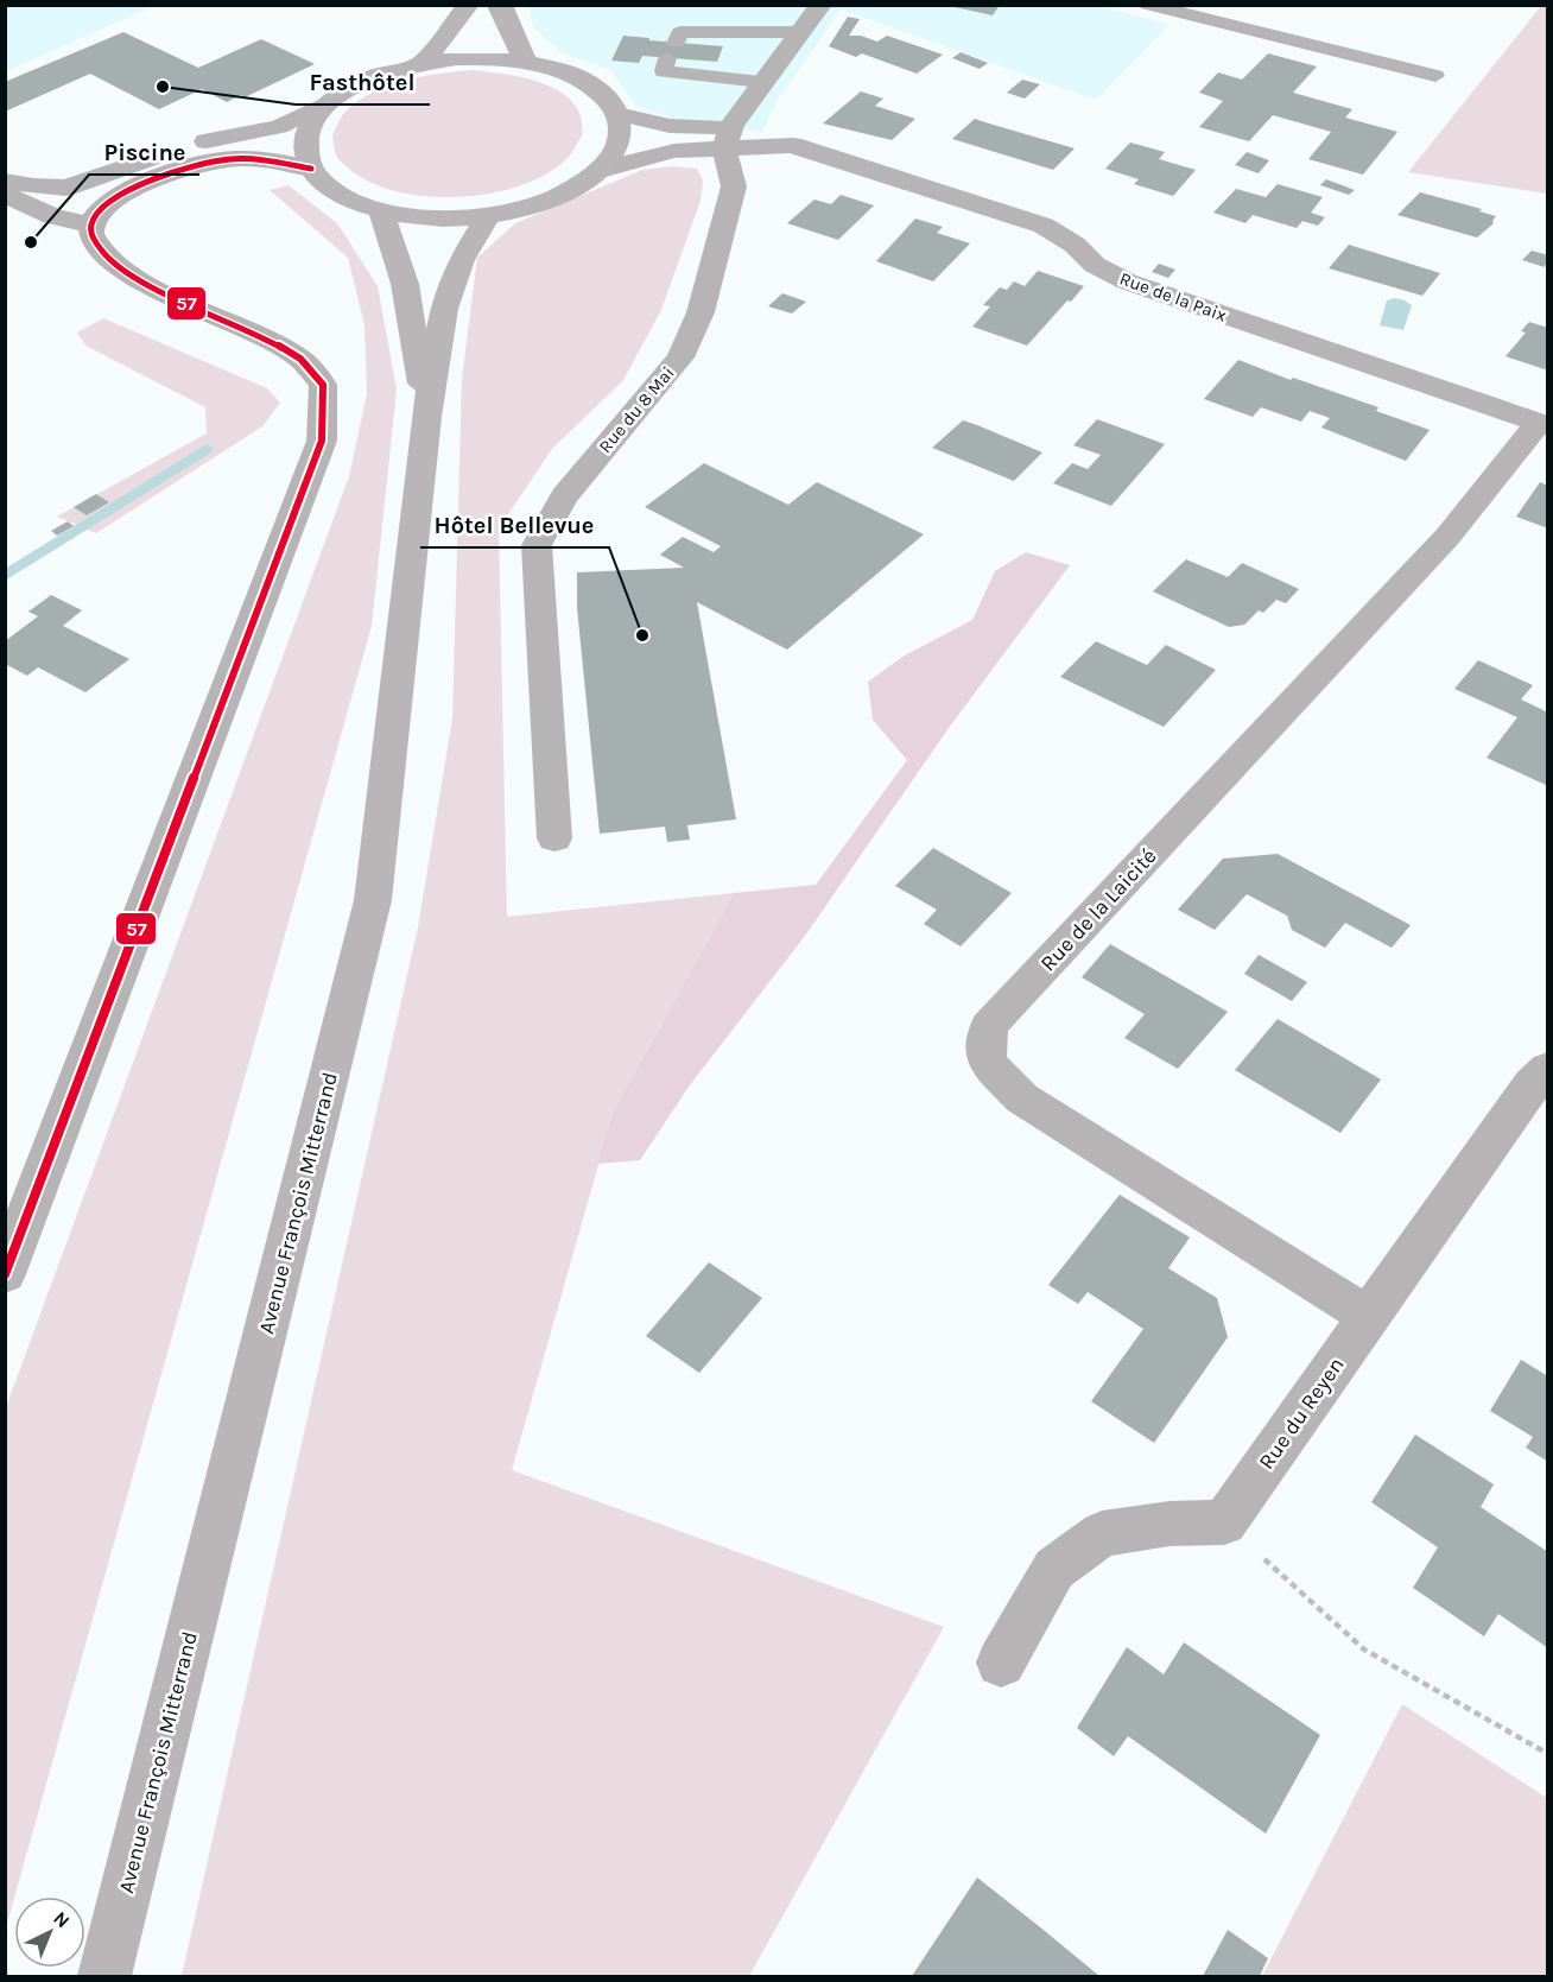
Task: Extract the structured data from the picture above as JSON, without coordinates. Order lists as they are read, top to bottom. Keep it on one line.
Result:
{"streets":{"main road":["Avenue François Mitterrand"],"street":["Rue de la Paix","Rue du 8 Mai","Rue de la Laicité","Rue du Reyen"]},"crossings":[["Rue de la Paix","Rue du 8 Mai"],["Rue de la Paix","Rue de la Laicité"],["Rue de la Laicité","Rue du Reyen"]],"places":["Fasthôtel","Piscine","Hôtel Bellevue"],"lines":["transit line 57"],"north":"top right"}
